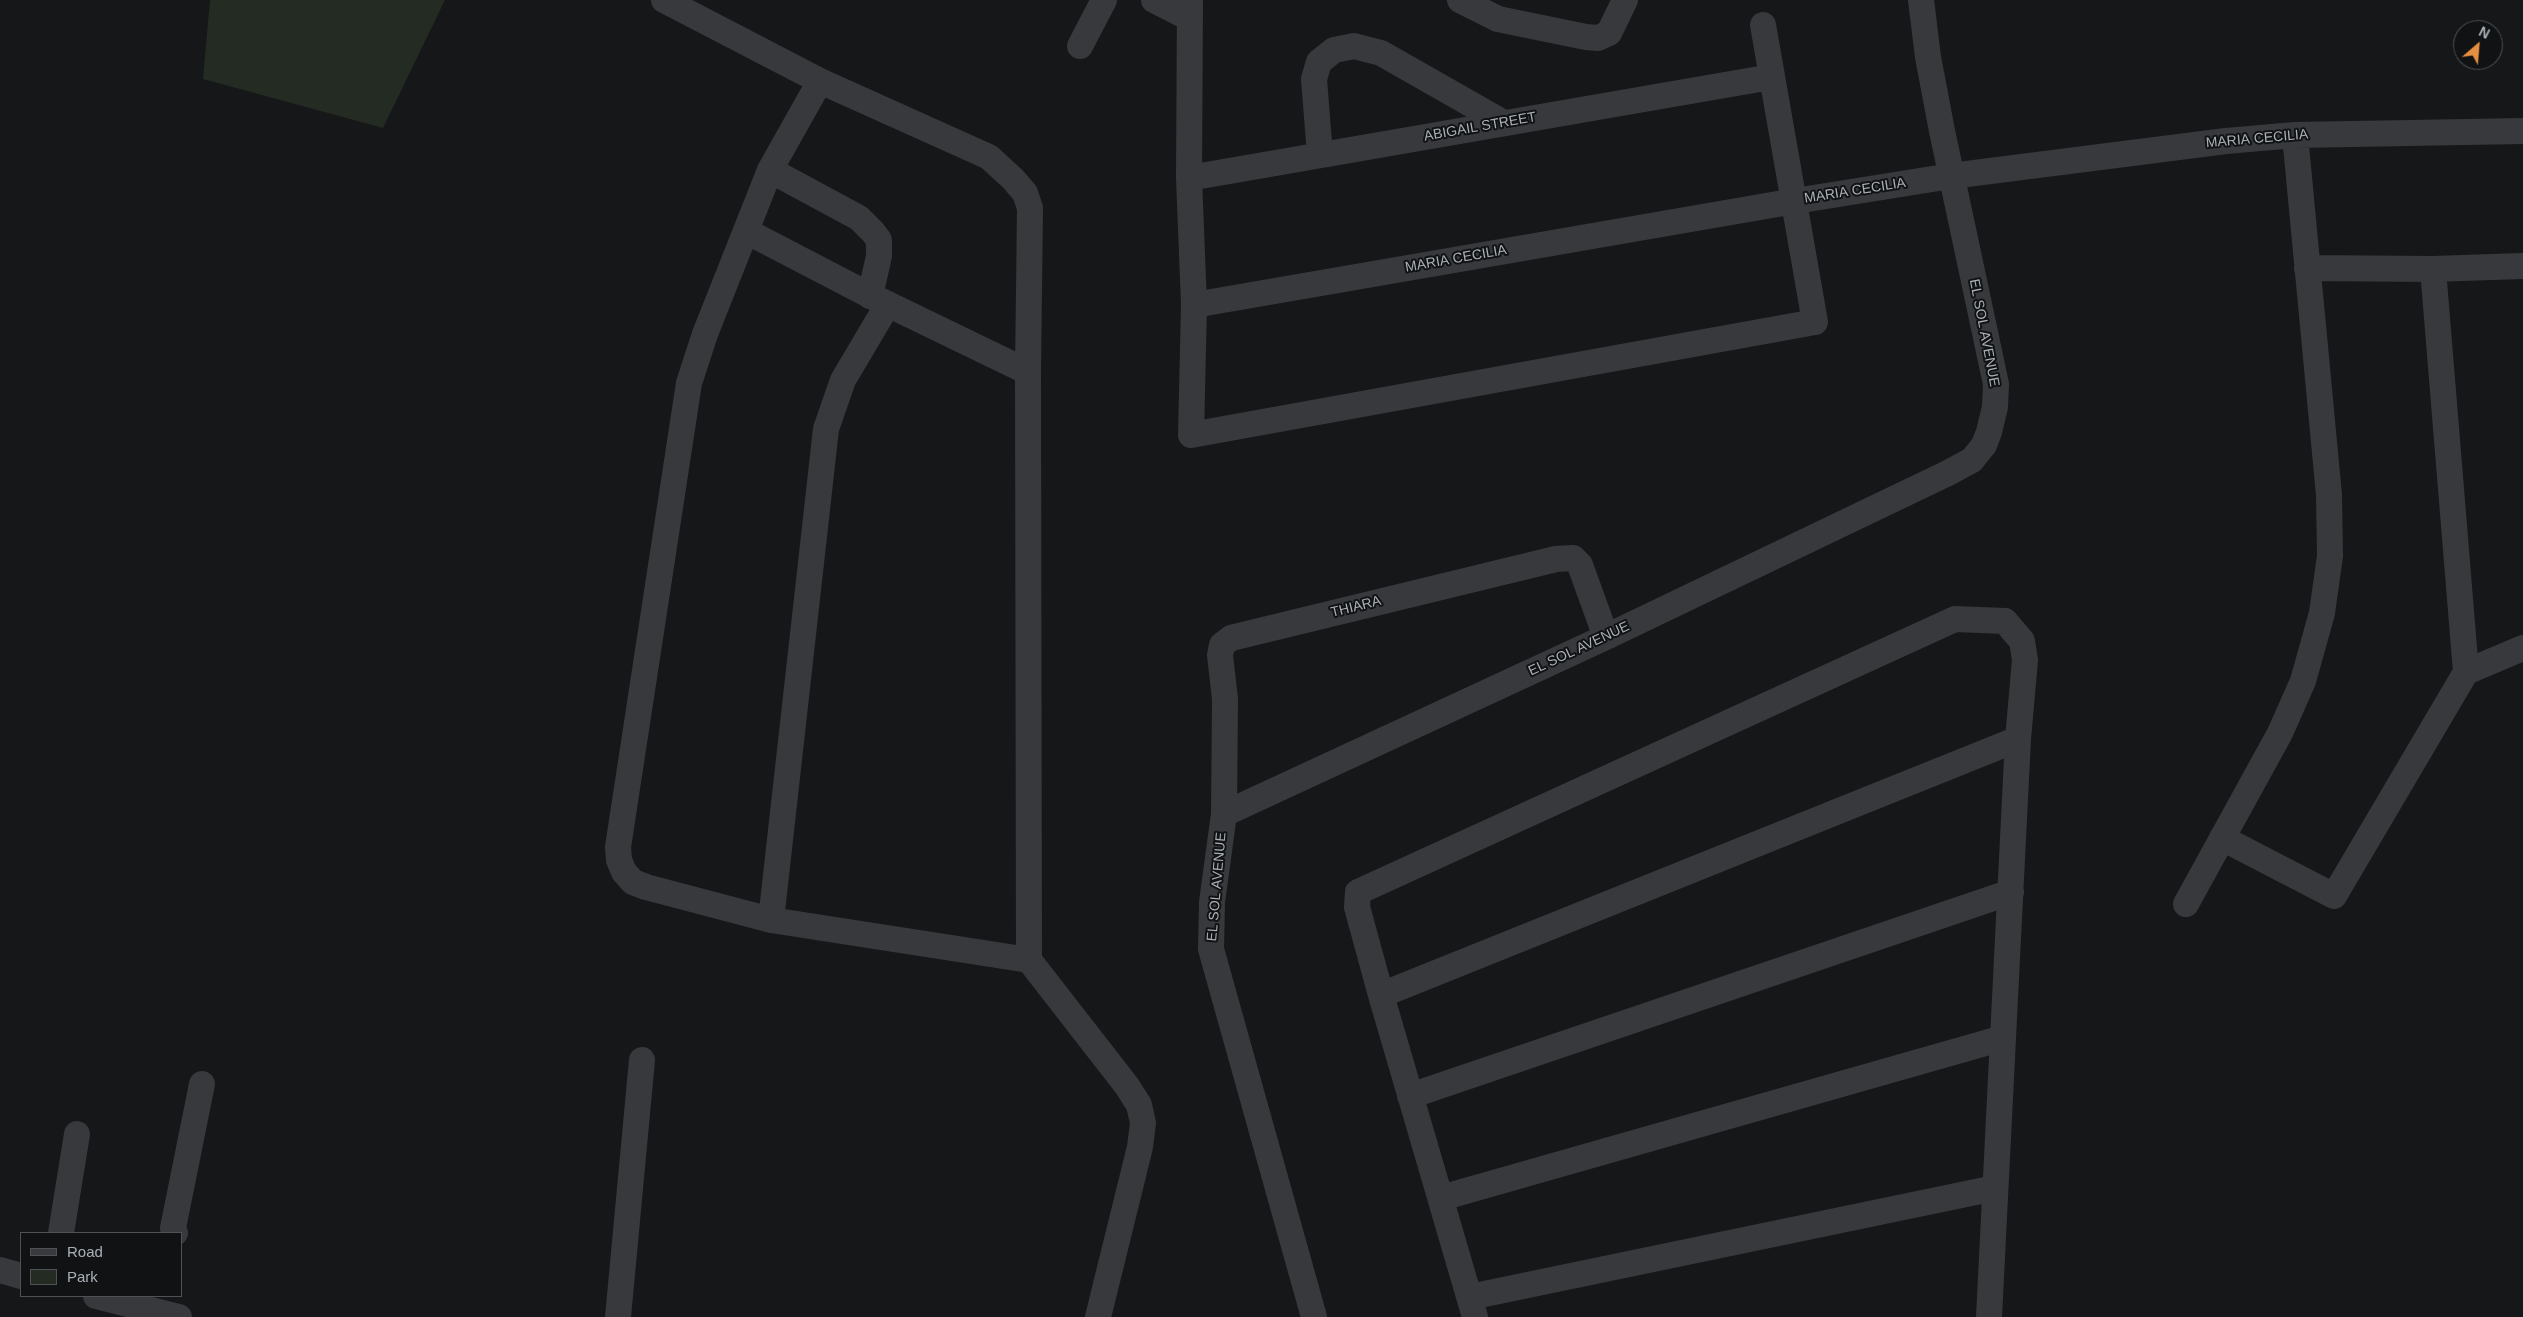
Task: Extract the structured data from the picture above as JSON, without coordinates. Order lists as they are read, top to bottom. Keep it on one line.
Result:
{"streets":{"street":["ABIGAIL STREET","MARIA CECILIA","EL SOL AVENUE","THIARA"]},"crossings":[["MARIA CECILIA","EL SOL AVENUE"],["EL SOL AVENUE","THIARA"]],"legend":["Road","Park"],"north":"top right"}
